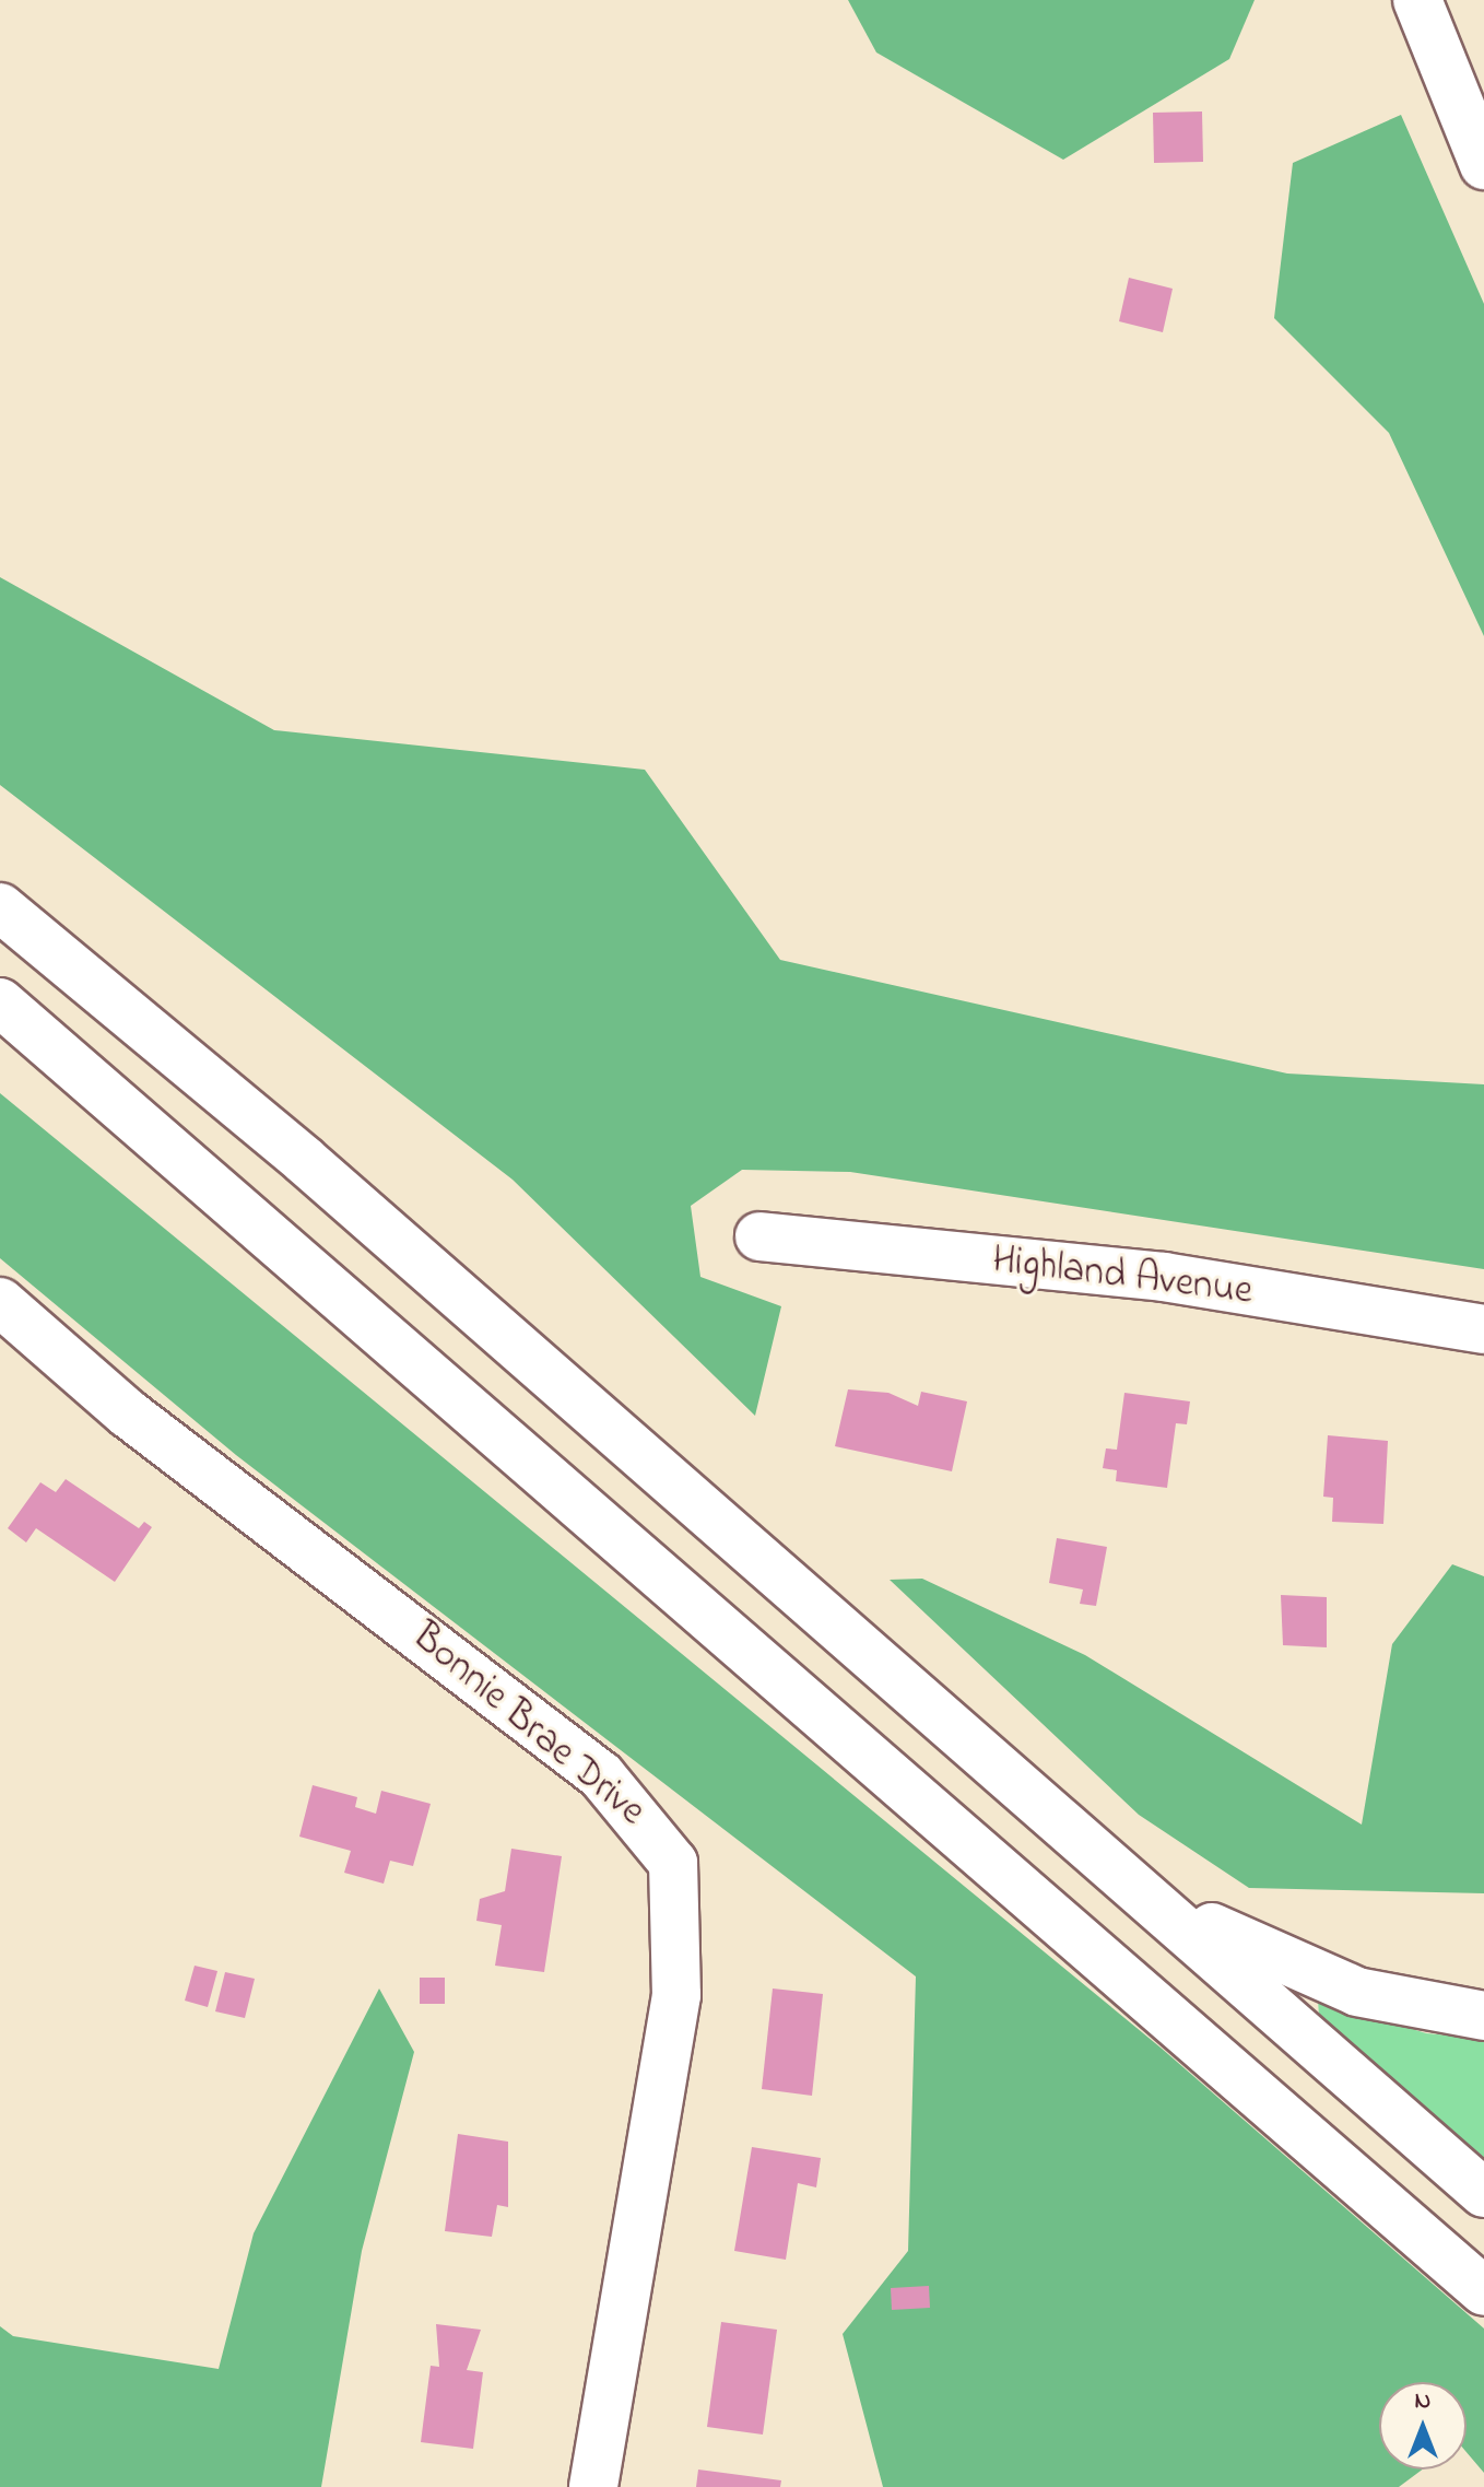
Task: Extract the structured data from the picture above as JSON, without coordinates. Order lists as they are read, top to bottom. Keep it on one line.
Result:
{"streets":{"main road":["Highland Avenue","Bonnie Brae Drive"]},"north":"top"}
